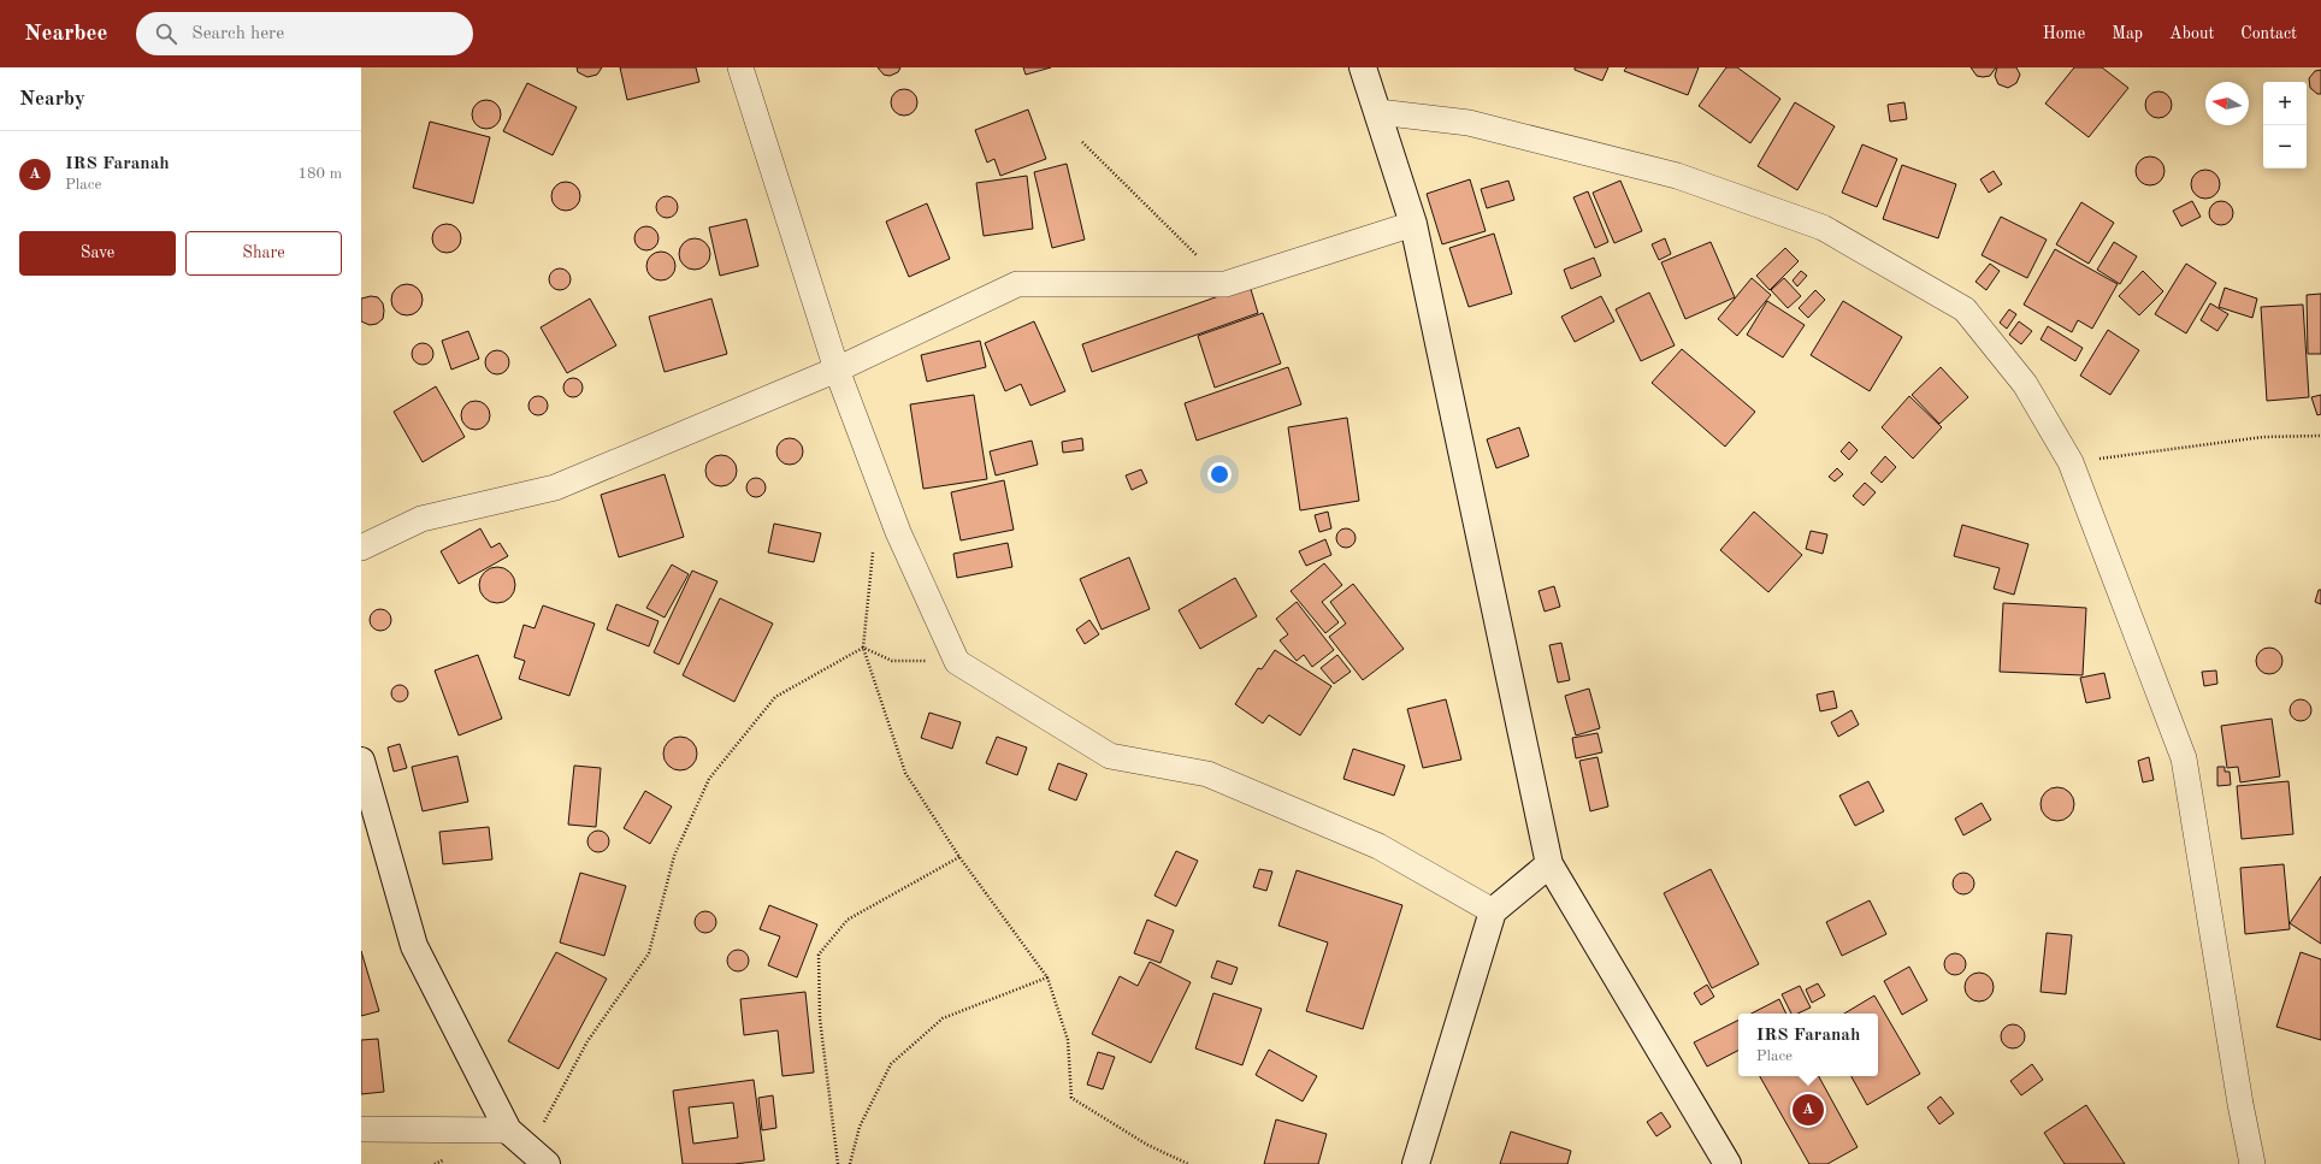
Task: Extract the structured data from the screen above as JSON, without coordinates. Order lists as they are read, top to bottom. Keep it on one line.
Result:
{"north":"left","page":{"header":"Nearbee","search":"Search here","nav":["Home","Map","About","Contact"],"heading":"Nearby","map_buttons":["+","−"],"list":[{"mark":"A","name":"IRS Faranah","note":"Place","value":"180 m"}],"buttons":["Save","Share"],"popup":["IRS Faranah","Place"],"pins":"A"}}
